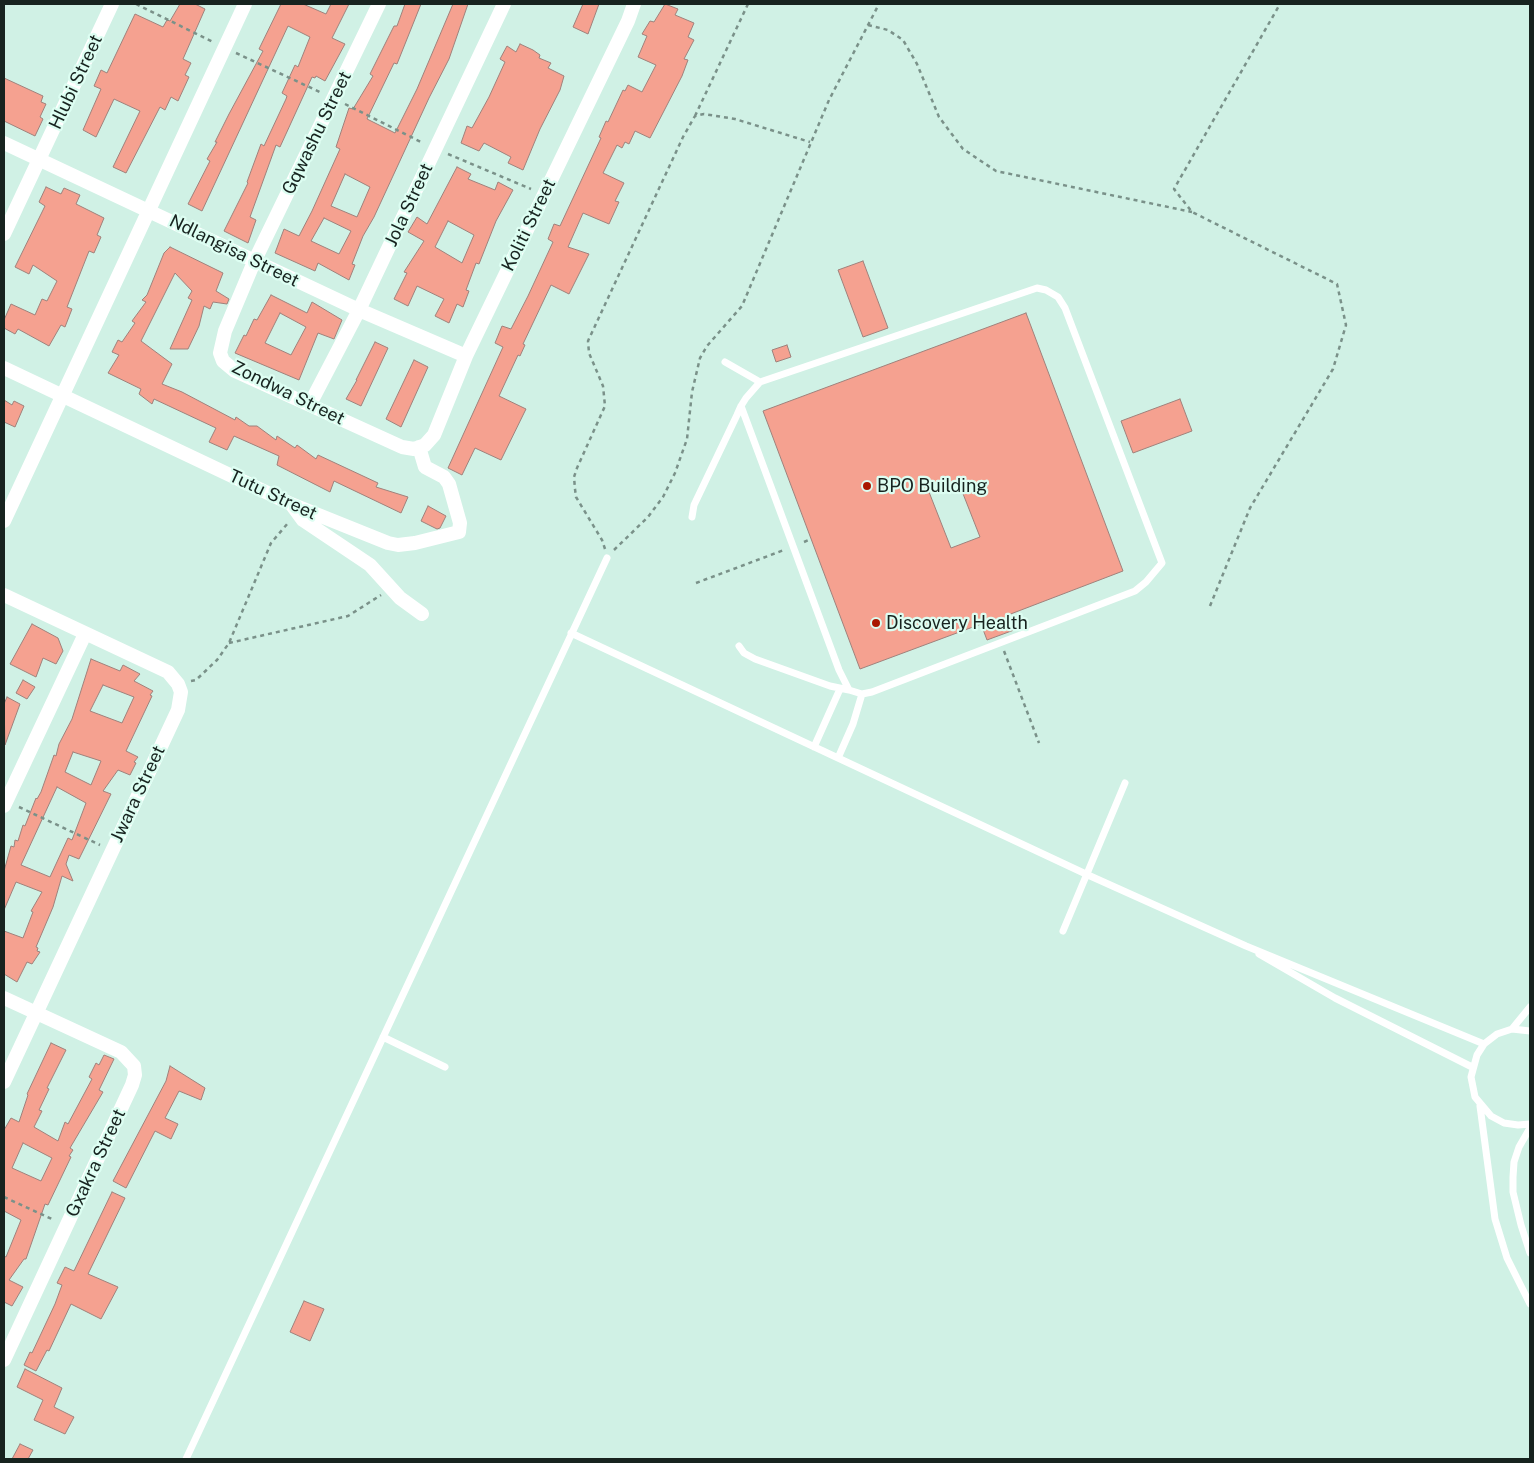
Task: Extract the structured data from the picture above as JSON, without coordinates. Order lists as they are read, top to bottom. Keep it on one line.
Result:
{"streets":{"street":["Hlubi Street","Gqwashu Street","Jola Street","Koliti Street","Ndlangisa Street","Zondwa Street","Tutu Street","Jwara Street","Gxakra Street"]},"crossings":[["Hlubi Street","Ndlangisa Street"],["Gqwashu Street","Ndlangisa Street"],["Gqwashu Street","Zondwa Street"],["Jola Street","Ndlangisa Street"],["Jola Street","Zondwa Street"],["Koliti Street","Ndlangisa Street"],["Koliti Street","Zondwa Street"],["Koliti Street","Tutu Street"],["Ndlangisa Street","Zondwa Street"],["Zondwa Street","Tutu Street"],["Jwara Street","Gxakra Street"]],"places":["BPO Building","Discovery Health"]}
